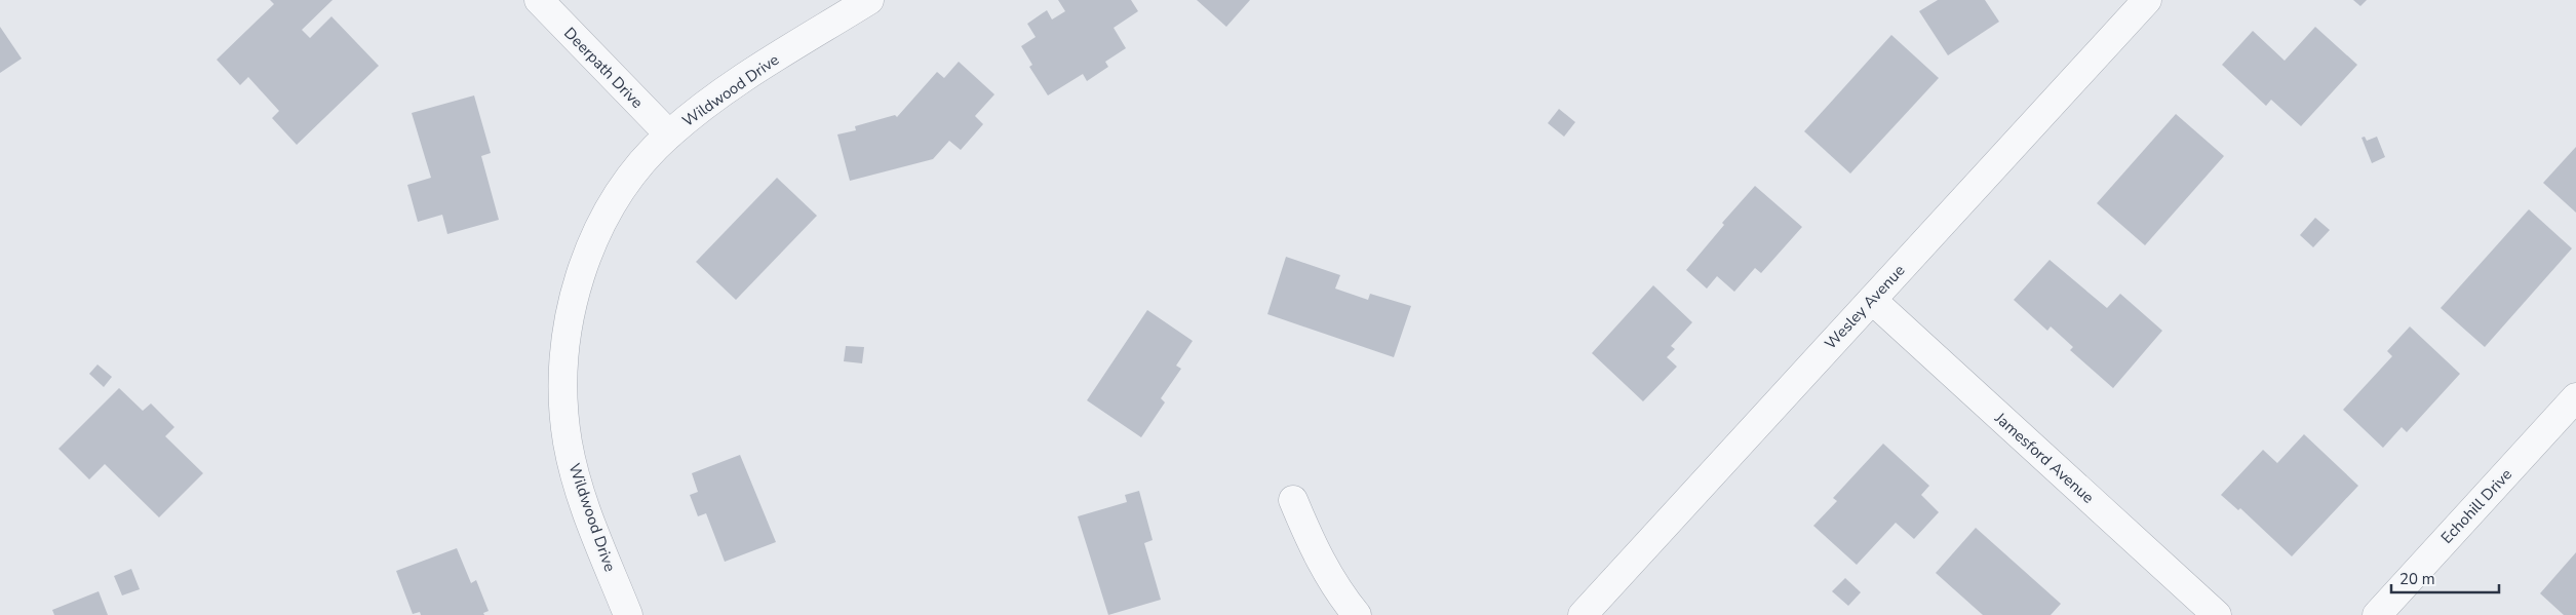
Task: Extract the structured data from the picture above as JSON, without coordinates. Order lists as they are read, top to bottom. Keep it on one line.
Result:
{"streets":{"street":["Deerpath Drive","Wildwood Drive","Wesley Avenue","Jamesford Avenue","Echohill Drive"]},"crossings":[["Deerpath Drive","Wildwood Drive"],["Wesley Avenue","Jamesford Avenue"]],"scale_bar":"20 m"}
